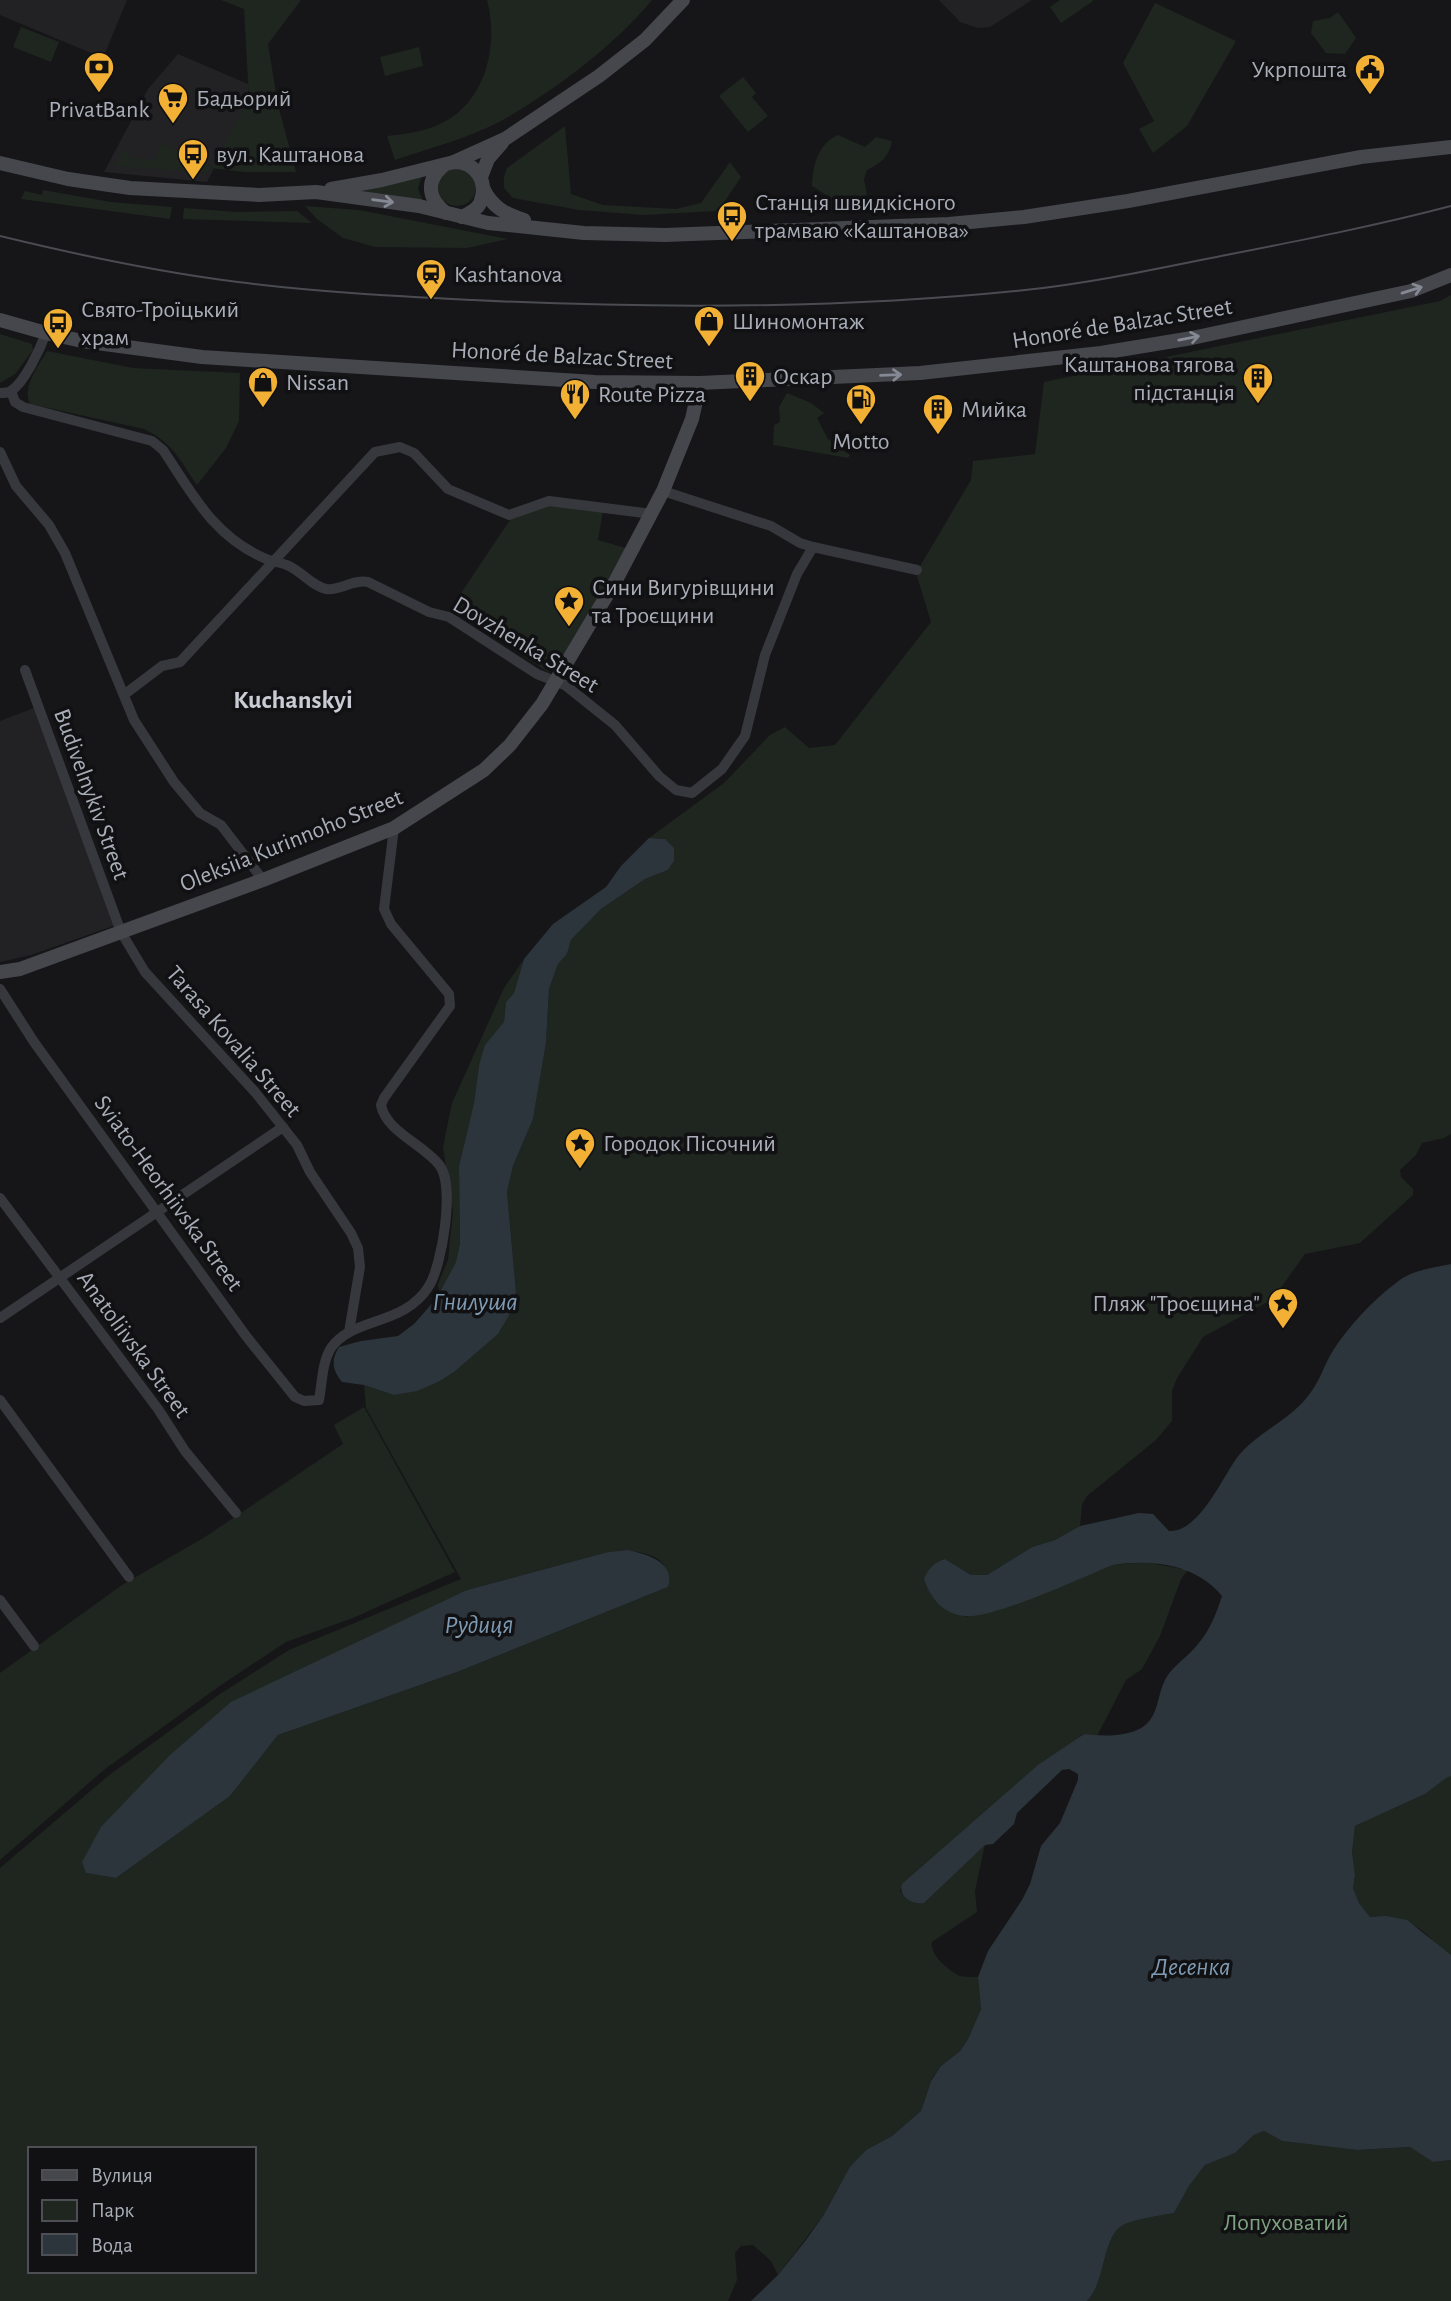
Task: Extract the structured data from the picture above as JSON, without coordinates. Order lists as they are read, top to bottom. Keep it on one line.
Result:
{"streets":{"street":["Honoré de Balzac Street","Dovzhenka Street","Budivelnykiv Street","Oleksiia Kurinnoho Street","Tarasa Kovalia Street","Sviato-Heorhiivska Street","Anatoliivska Street"]},"crossings":[["Honoré de Balzac Street","Oleksiia Kurinnoho Street"],["Dovzhenka Street","Oleksiia Kurinnoho Street"],["Budivelnykiv Street","Oleksiia Kurinnoho Street"],["Budivelnykiv Street","Tarasa Kovalia Street"],["Oleksiia Kurinnoho Street","Tarasa Kovalia Street"],["Tarasa Kovalia Street","Sviato-Heorhiivska Street"]],"one_way":["Honoré de Balzac Street"],"districts":["Kuchanskyi"],"water":["Гнилуша","Рудиця","Десенка"],"parks":["Лопуховатий"],"places":{"bank":["PrivatBank"],"public building":["Укрпошта"],"supermarket":["Бадьорий"],"bus stop":["вул. Каштанова","Станція швидкісного трамваю «Каштанова»","Свято-Троїцький храм"],"station":["Kashtanova"],"shop":["Шиномонтаж","Nissan"],"building":["Оскар","Каштанова тягова пiдстанцiя","Мийка"],"restaurant":["Route Pizza"],"fuel station":["Motto"],"place":["Сини Вигурівщини та Троєщини","Городок Пісочний","Пляж \"Троєщина\""]},"legend":["Вулиця","Парк","Вода"]}
